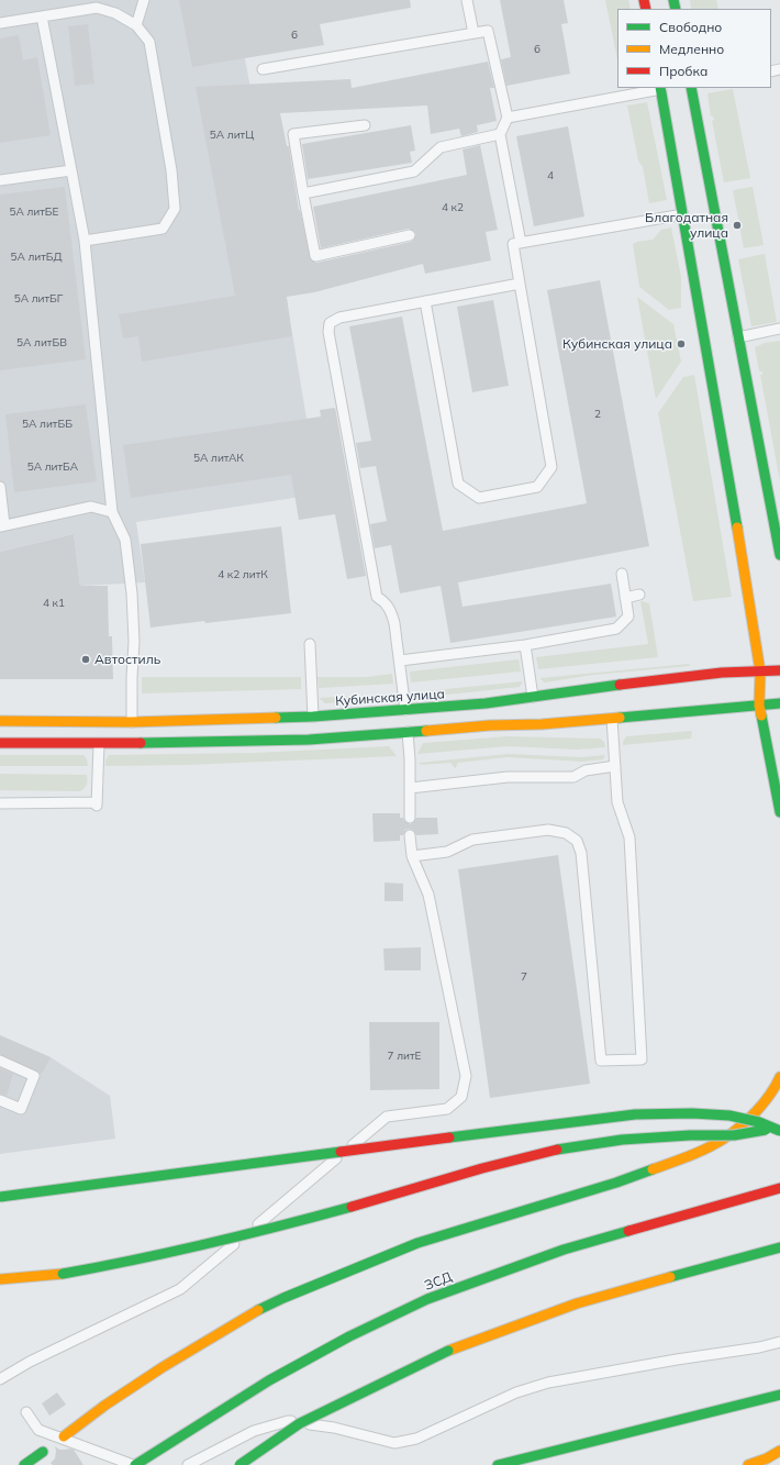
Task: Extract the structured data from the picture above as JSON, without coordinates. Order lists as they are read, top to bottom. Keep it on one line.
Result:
{"streets":{"main road":["Кубинская улица","ЗСД"]},"places":["Благодатная улица","Кубинская улица","Автостиль"],"house_numbers":["6","6","5А литЦ","4","4 к2","5А литБЕ","5А литБД","5А литБГ","5А литБВ","2","5А литББ","5А литАК","5А литБА","4 к2 литК","4 к1","7","7 литЕ"],"legend":["Свободно","Медленно","Пробка"]}
